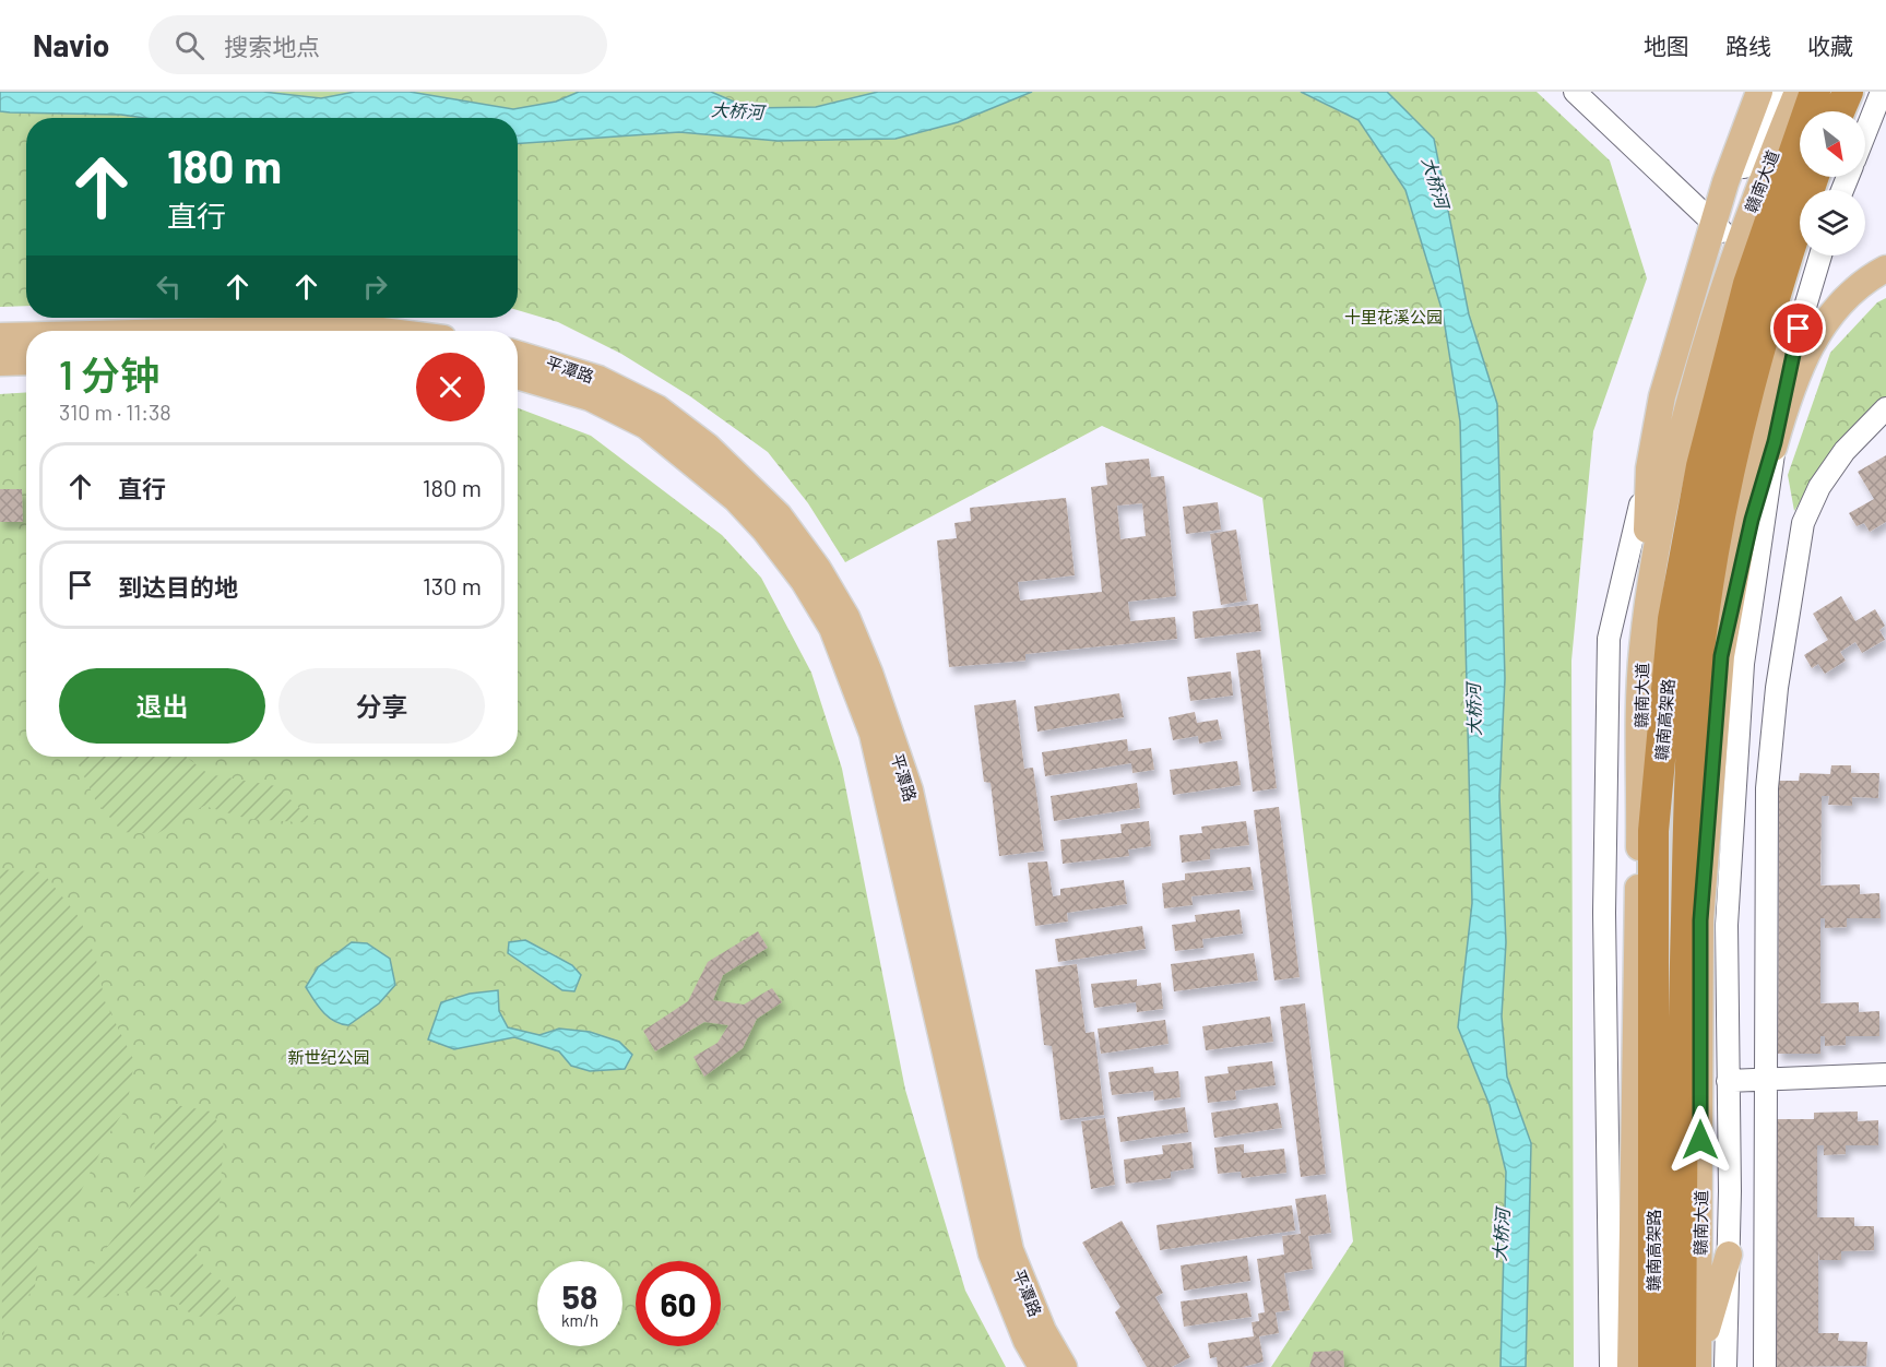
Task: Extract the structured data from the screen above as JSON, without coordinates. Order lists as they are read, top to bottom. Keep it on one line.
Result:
{"streets":{"highway":["赣南高架路"],"main road":["赣南大道","平潭路"]},"crossings":[["赣南大道","赣南高架路"]],"water":["大桥河"],"parks":["十里花溪公园","新世纪公园"],"north":"bottom right","page":{"header":"Navio","search":"搜索地点","nav":["地图","路线","收藏"],"turn":["180 m","直行"],"heading":["1 分钟","310 m · 11:38"],"list":[{"name":"直行","value":"180 m"},{"name":"到达目的地","value":"130 m"}],"buttons":["退出","分享"],"speed":"58 km/h","limit":"60"}}
